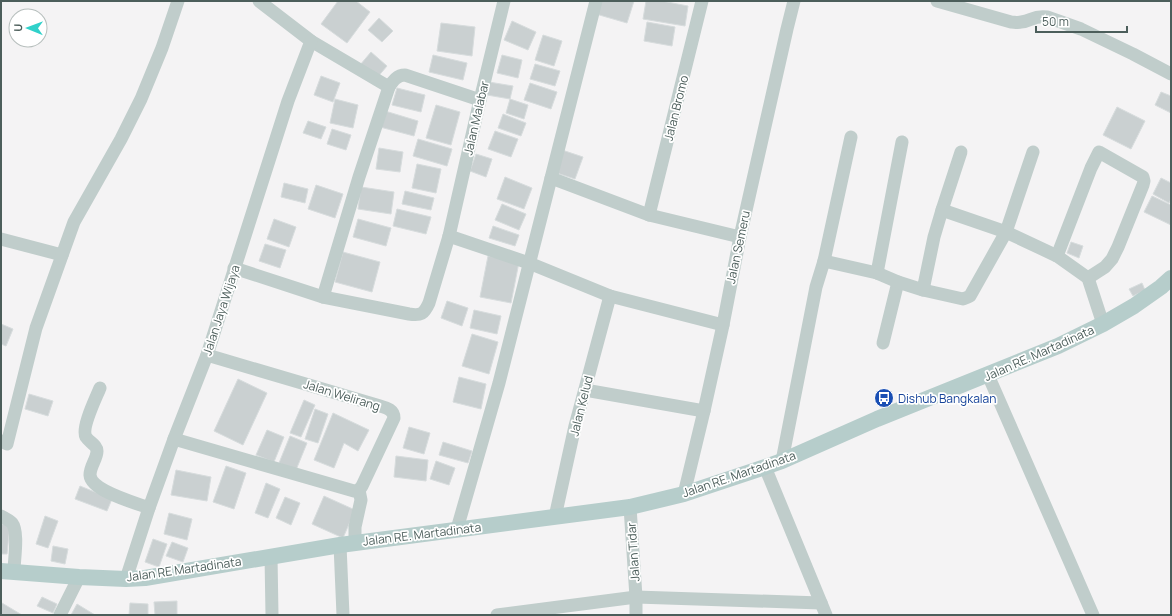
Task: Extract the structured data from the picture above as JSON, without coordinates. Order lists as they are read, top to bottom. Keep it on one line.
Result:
{"streets":{"main road":["Jalan RE. Martadinata","Jalan RE Martadinata"],"street":["Jalan Bromo","Jalan Malabar","Jalan Semeru","Jalan Jaya Wijaya","Jalan Welirang","Jalan Kelud","Jalan Tidar"]},"crossings":[["Jalan Semeru","Jalan RE. Martadinata"],["Jalan Jaya Wijaya","Jalan Welirang"],["Jalan Jaya Wijaya","Jalan RE Martadinata"],["Jalan RE. Martadinata","Jalan Kelud"],["Jalan RE. Martadinata","Jalan Tidar"],["Jalan RE. Martadinata","Jalan RE Martadinata"]],"places":{"bus stop":["Dishub Bangkalan"]},"scale_bar":"50 m","north":"left"}
